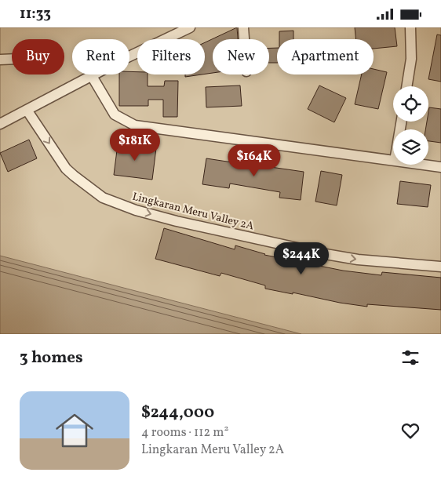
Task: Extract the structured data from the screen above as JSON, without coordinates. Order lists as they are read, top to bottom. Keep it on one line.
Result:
{"streets":{"street":["Lingkaran Meru Valley 2A"]},"one_way":["Lingkaran Meru Valley 2A"],"page":{"status":"11:33","chip":["Buy","Rent","Filters","New","Apartment"],"price":["$181K","$164K","$244K"],"heading":"3 homes","list":[{"name":"$244,000","note":"4 rooms · 112 m² · Lingkaran Meru Valley 2A"}]}}
